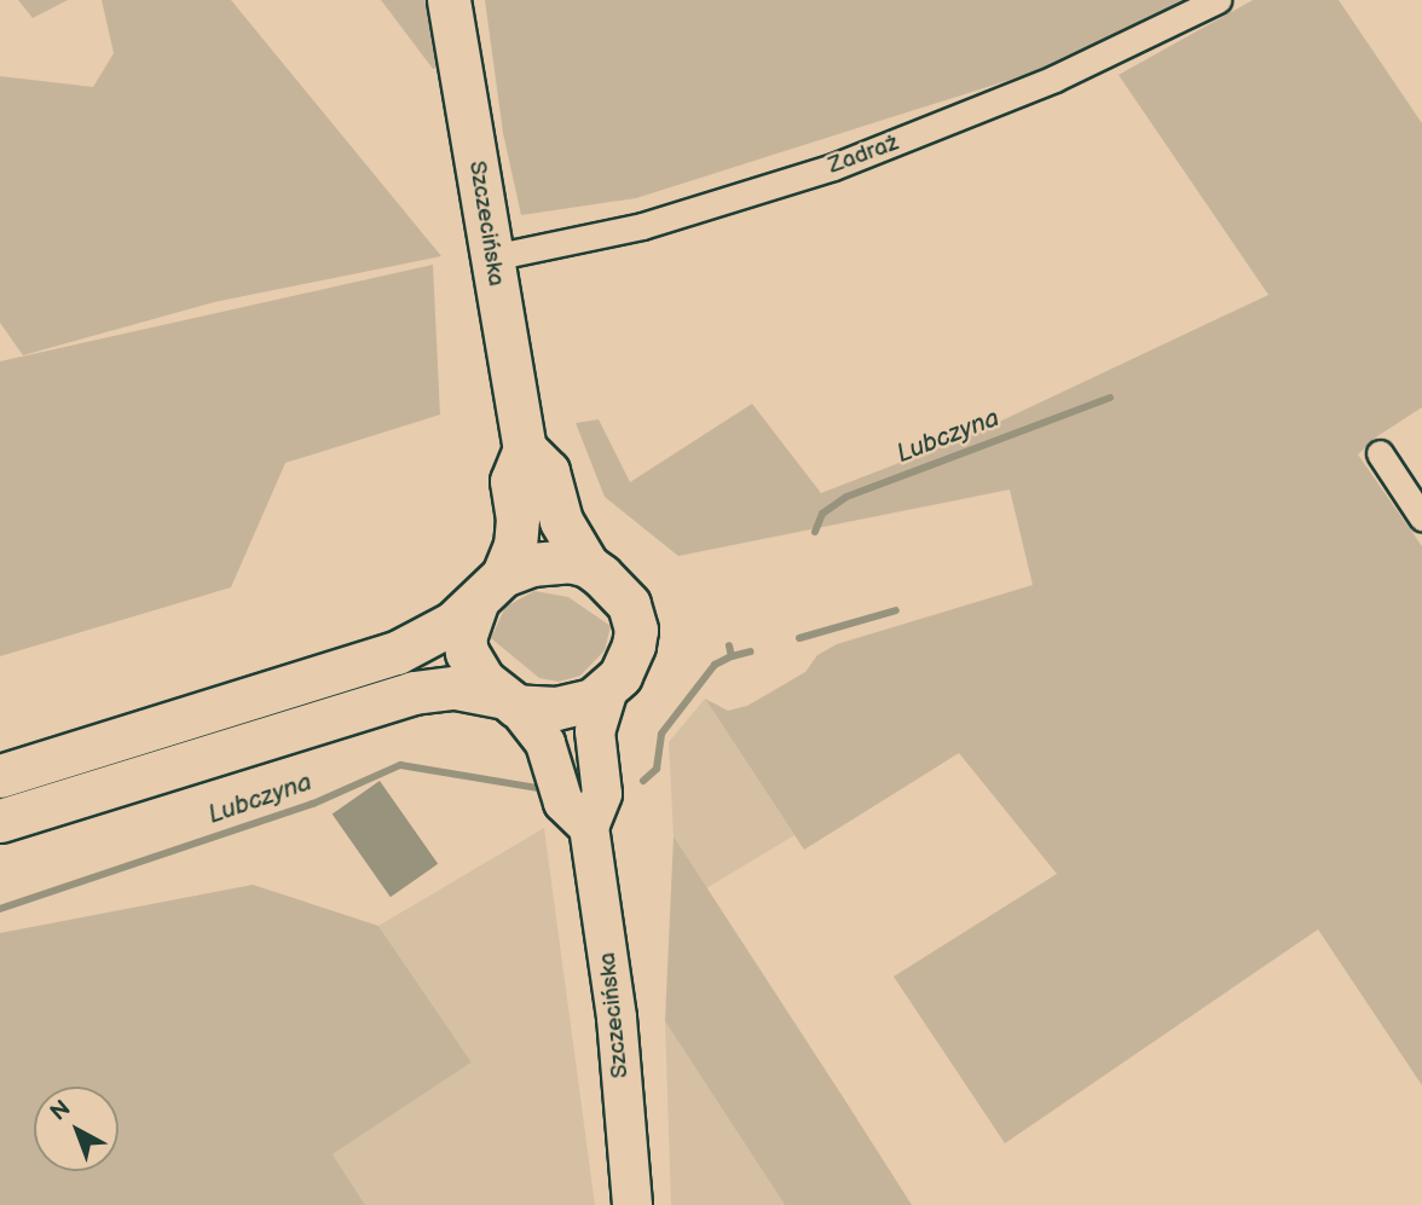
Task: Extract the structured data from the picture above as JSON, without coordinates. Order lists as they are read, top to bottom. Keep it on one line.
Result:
{"streets":{"main road":["Szczecińska"],"street":["Zadraż"]},"crossings":[["Zadraż","Szczecińska"]],"water":["Lubczyna"],"north":"top left"}
